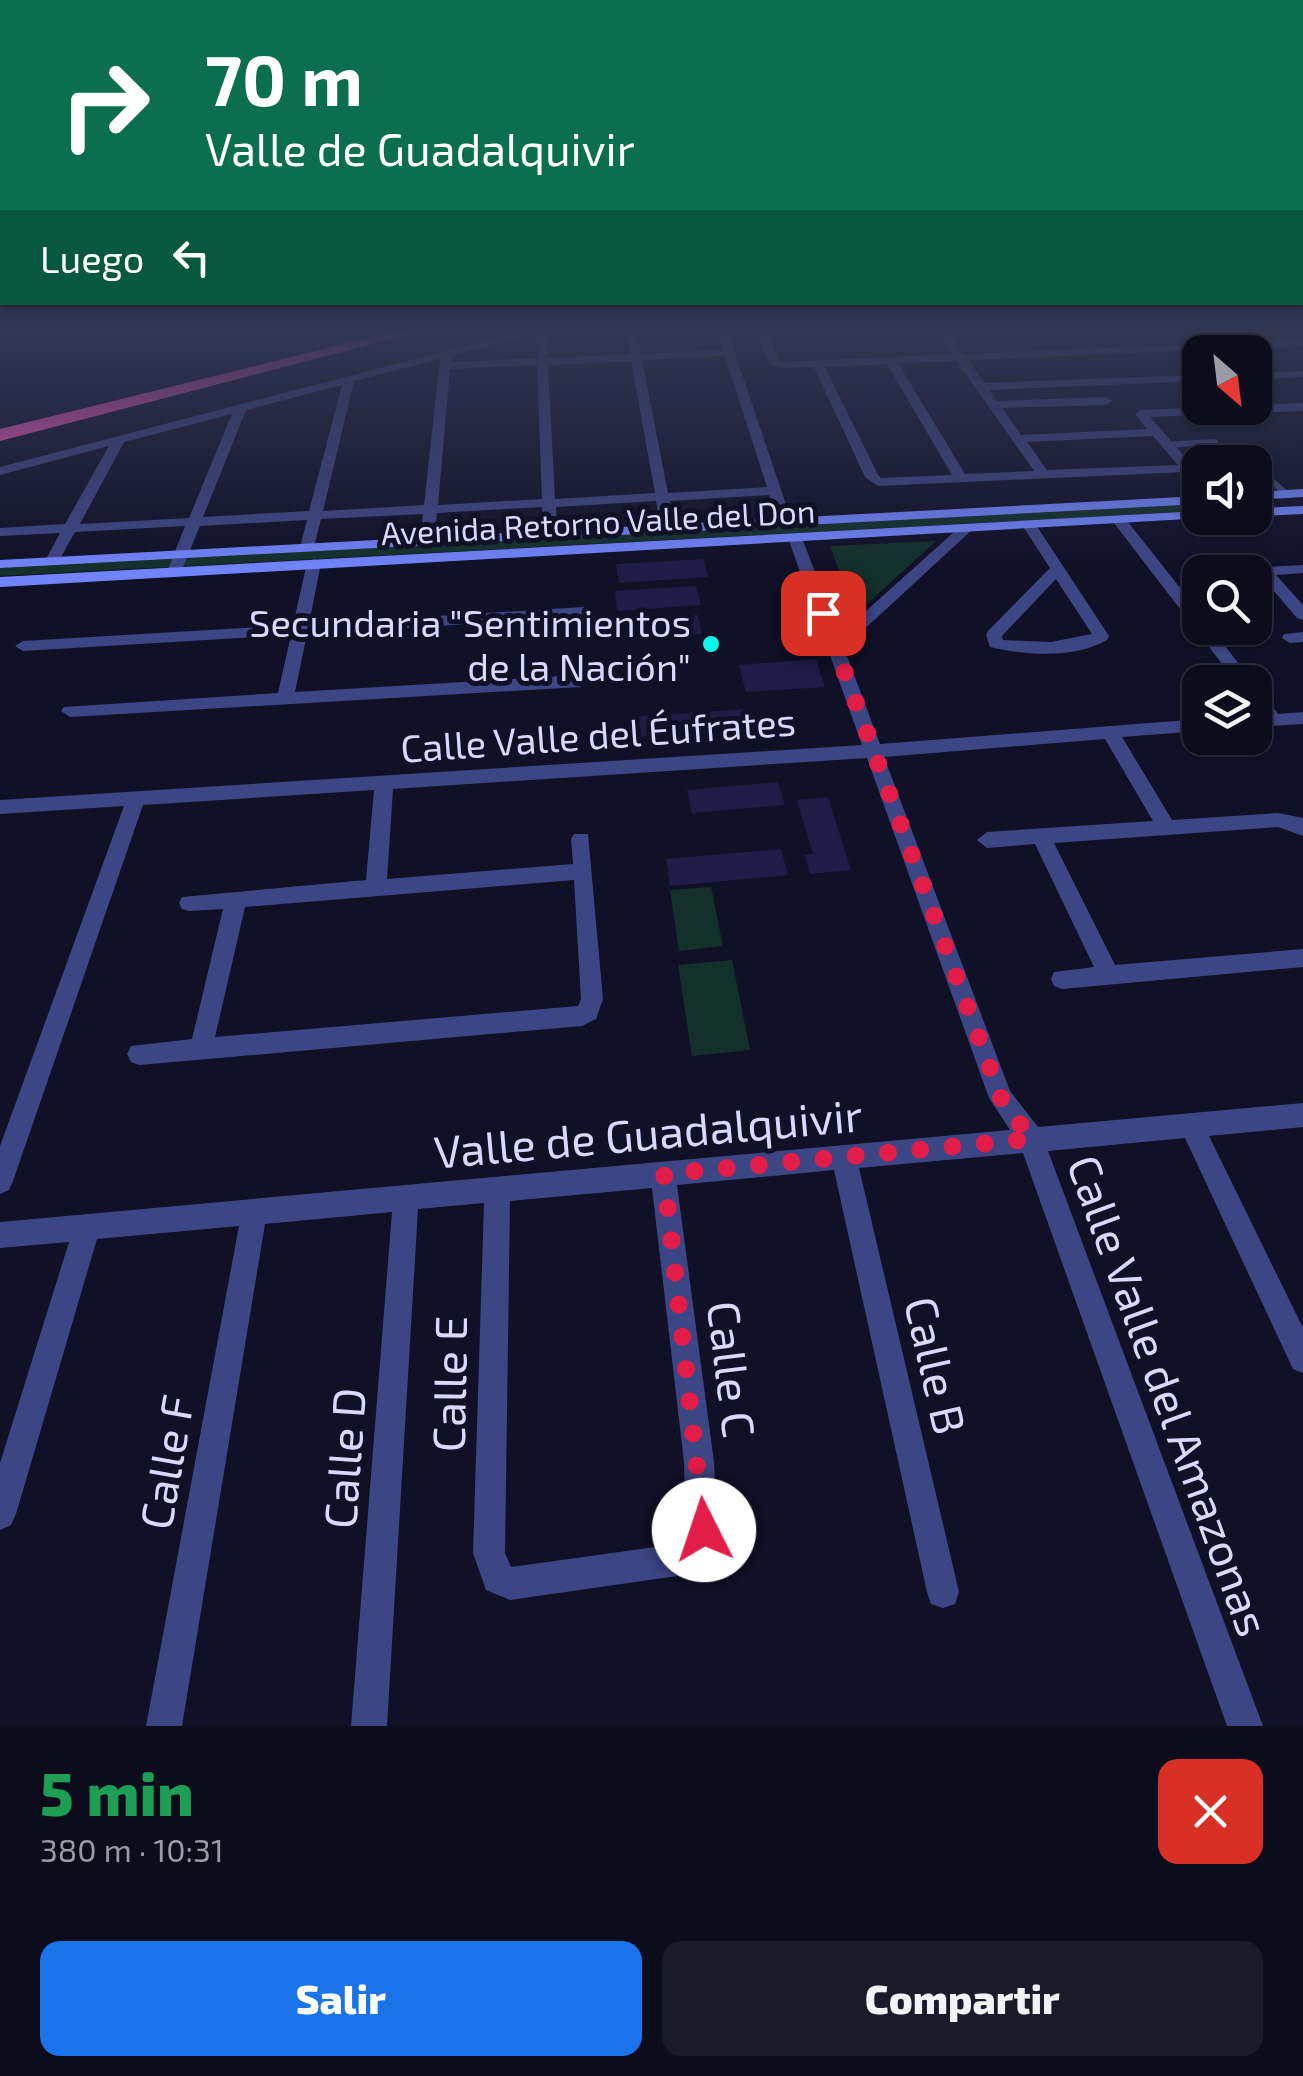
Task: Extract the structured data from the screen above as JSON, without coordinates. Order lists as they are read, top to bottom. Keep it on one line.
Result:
{"streets":{"street":["Avenida Retorno Valle del Don","Calle Valle del Éufrates","Valle de Guadalquivir","Calle B","Calle C","Calle E","Calle Valle del Amazonas","Calle D","Calle F"]},"crossings":[["Avenida Retorno Valle del Don","Calle Valle del Amazonas"],["Calle Valle del Éufrates","Calle Valle del Amazonas"],["Valle de Guadalquivir","Calle B"],["Valle de Guadalquivir","Calle C"],["Valle de Guadalquivir","Calle E"],["Valle de Guadalquivir","Calle Valle del Amazonas"],["Valle de Guadalquivir","Calle D"],["Valle de Guadalquivir","Calle F"],["Calle C","Calle E"]],"places":["Secundaria \"Sentimientos de la Nación\""],"north":"bottom right","page":{"turn":["70 m","Valle de Guadalquivir"],"then":"Luego","heading":["5 min","380 m · 10:31"],"buttons":["Salir","Compartir"]}}
